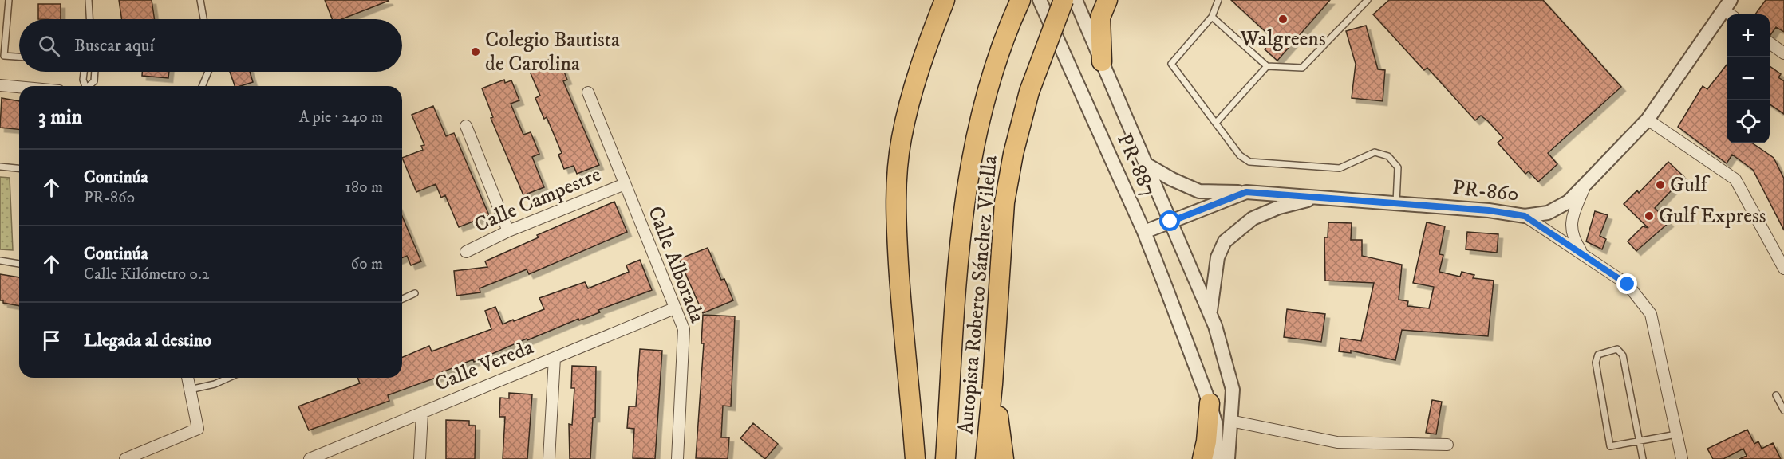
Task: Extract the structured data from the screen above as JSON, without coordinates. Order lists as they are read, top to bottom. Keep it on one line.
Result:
{"streets":{"highway":["Autopista Roberto Sánchez Vilella"],"street":["PR-887","PR-860","Calle Campestre","Calle Alborada","Calle Vereda"]},"crossings":[["PR-887","PR-860"],["Calle Campestre","Calle Alborada"],["Calle Alborada","Calle Vereda"]],"places":["Walgreens","Colegio Bautista de Carolina","Gulf","Gulf Express"],"page":{"map_buttons":["+","−"],"search":"Buscar aquí","heading":["3 min","A pie · 240 m"],"list":[["Continúa","PR-860","180 m"],["Continúa","Calle Kilómetro 0.2","60 m"],"Llegada al destino"]}}
